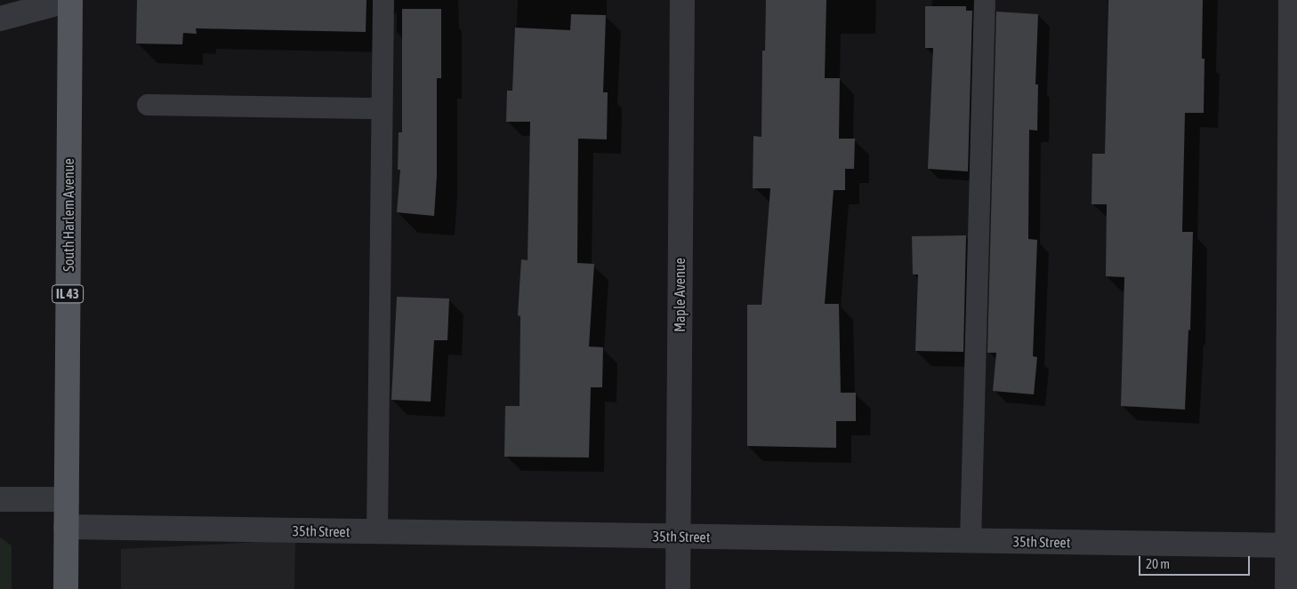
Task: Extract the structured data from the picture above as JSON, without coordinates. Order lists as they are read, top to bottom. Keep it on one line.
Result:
{"streets":{"main road":["South Harlem Avenue","IL 43"],"street":["Maple Avenue","35th Street"]},"crossings":[["South Harlem Avenue","35th Street"],["Maple Avenue","35th Street"]],"scale_bar":"20 m"}
